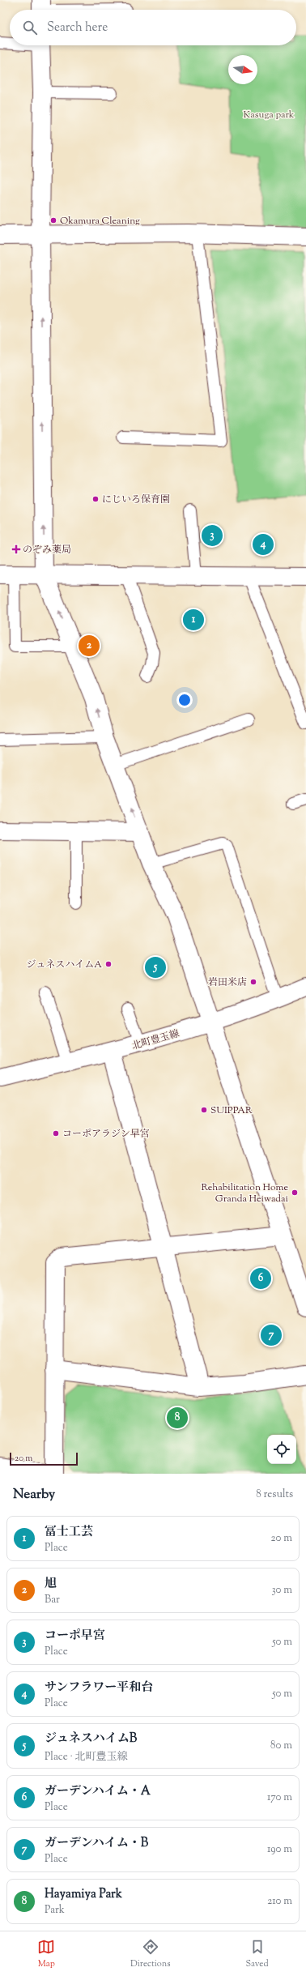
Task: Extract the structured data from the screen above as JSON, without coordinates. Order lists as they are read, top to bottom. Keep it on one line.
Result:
{"streets":{"street":["北町豊玉線"]},"parks":["Kasuga park"],"places":{"other":["Okamura Cleaning","にじいろ保育園","ジュネスハイムA","岩田米店","SUIPPAR","コーポアラジン早宮","Rehabilitation Home Granda Heiwadai"],"health":["のぞみ薬局"]},"scale_bar":"20 m","north":"right","page":{"search":"Search here","pins":["3","4","1","2","5","6","7","8"],"scale":"20 m","heading":["Nearby","8 results"],"list":[{"mark":"1","name":"冨士工芸","note":"Place","value":"20 m"},{"mark":"2","name":"旭","note":"Bar","value":"30 m"},{"mark":"3","name":"コーポ早宮","note":"Place","value":"50 m"},{"mark":"4","name":"サンフラワー平和台","note":"Place","value":"50 m"},{"mark":"5","name":"ジュネスハイムB","note":"Place · 北町豊玉線","value":"80 m"},{"mark":"6","name":"ガーデンハイム・A","note":"Place","value":"170 m"},{"mark":"7","name":"ガーデンハイム・B","note":"Place","value":"190 m"},{"mark":"8","name":"Hayamiya Park","note":"Park","value":"210 m"}],"nav":["Map","Directions","Saved"]}}
